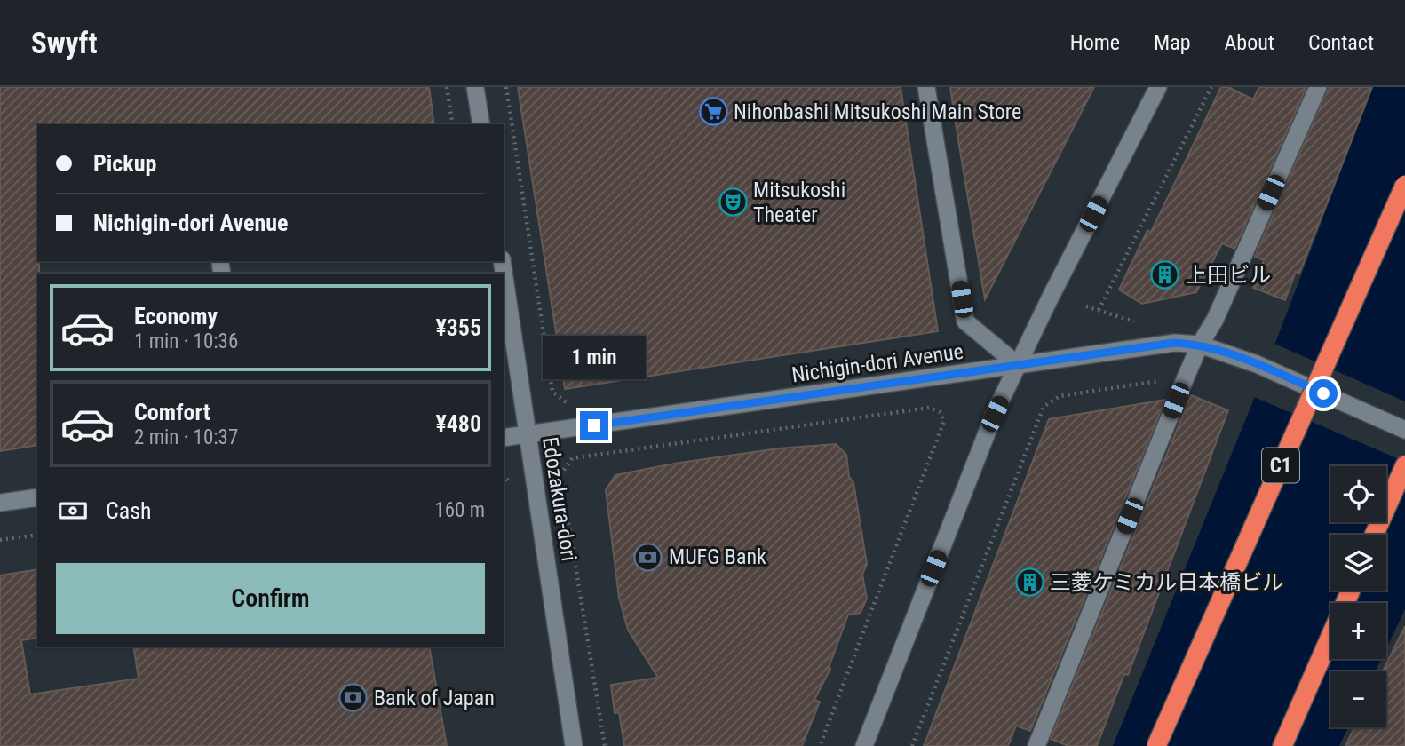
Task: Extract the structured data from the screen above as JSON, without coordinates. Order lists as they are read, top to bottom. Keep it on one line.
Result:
{"streets":{"highway":["C1"],"street":["Nichigin-dori Avenue","Edozakura-dori"]},"crossings":[["Nichigin-dori Avenue","Edozakura-dori"]],"places":{"supermarket":["Nihonbashi Mitsukoshi Main Store"],"theatre":["Mitsukoshi Theater"],"building":["上田ビル","三菱ケミカル日本橋ビル"],"bank":["MUFG Bank","Bank of Japan"]},"page":{"header":"Swyft","nav":["Home","Map","About","Contact"],"banner":["Pickup","Nichigin-dori Avenue"],"list":[{"name":"Economy","note":"1 min · 10:36","value":"¥355"},{"name":"Comfort","note":"2 min · 10:37","value":"¥480"}],"bubble":"1 min","map_buttons":["+","−"],"pay":["Cash","160 m"],"buttons":"Confirm"}}
